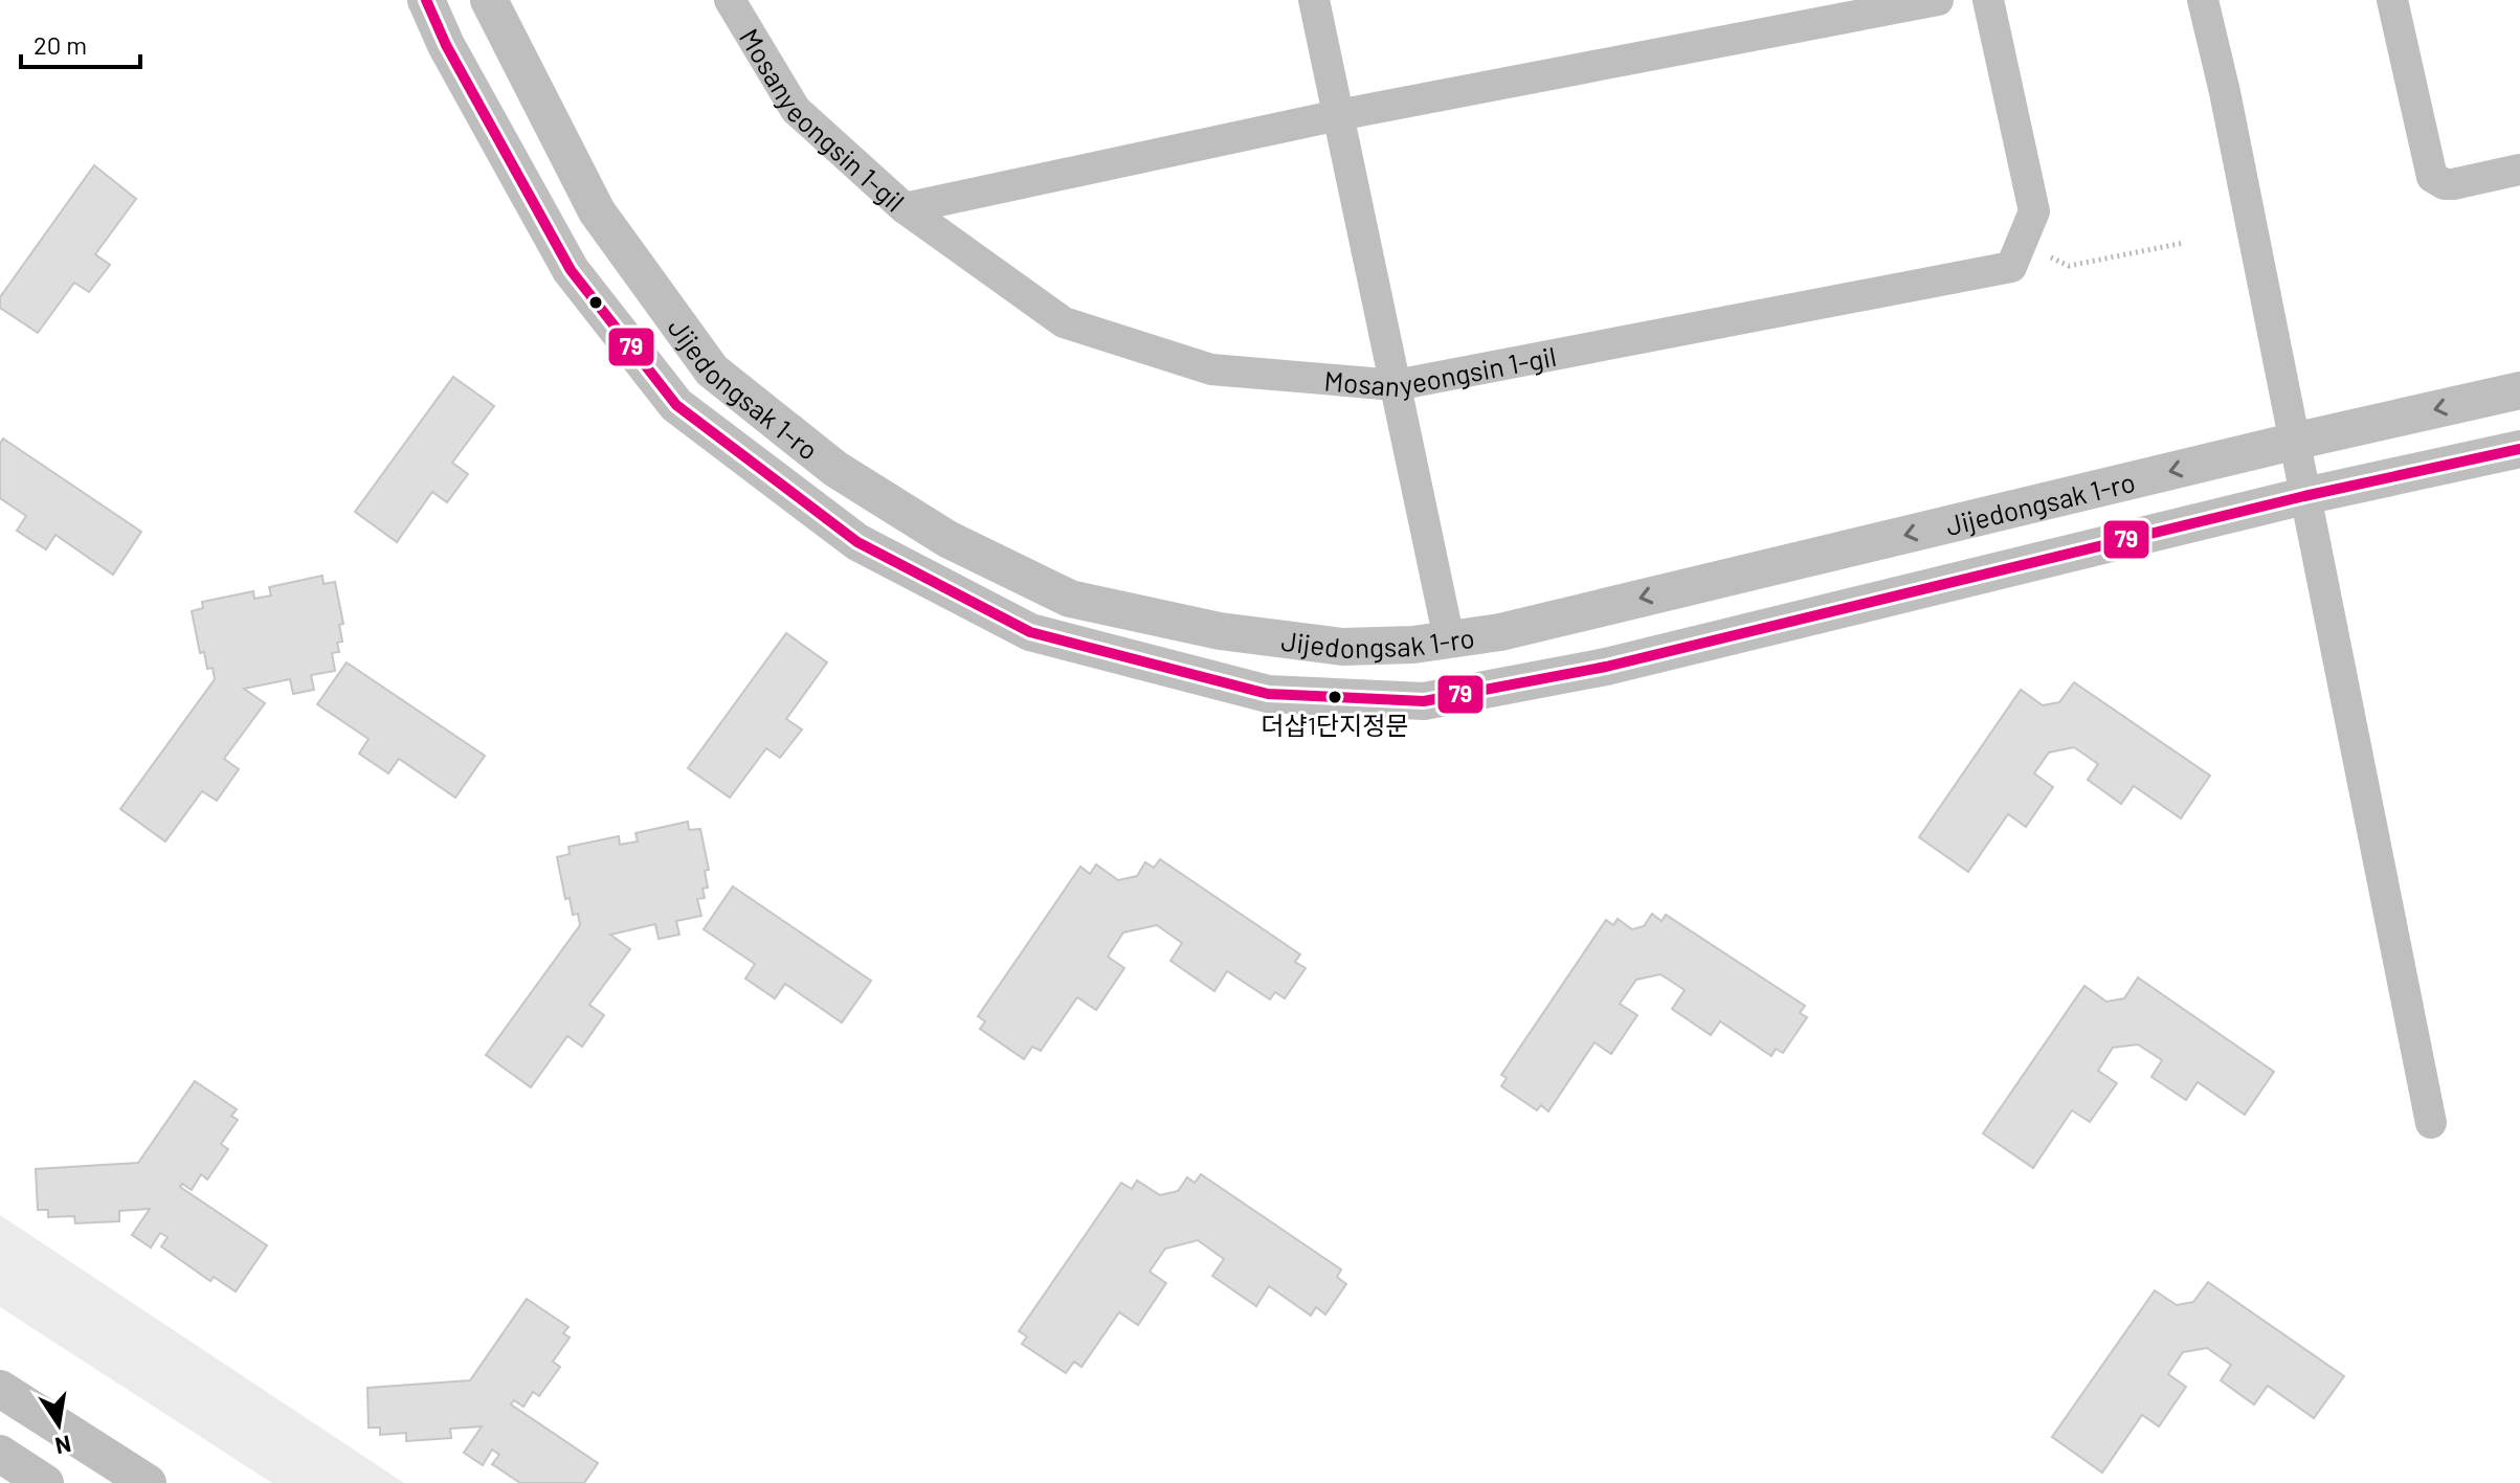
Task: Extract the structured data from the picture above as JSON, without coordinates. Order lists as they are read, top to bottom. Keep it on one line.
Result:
{"streets":{"street":["Mosanyeongsin 1-gil","Jijedongsak 1-ro"]},"places":["더샵1단지정문"],"lines":["transit line 79"],"scale_bar":"20 m","north":"bottom"}
